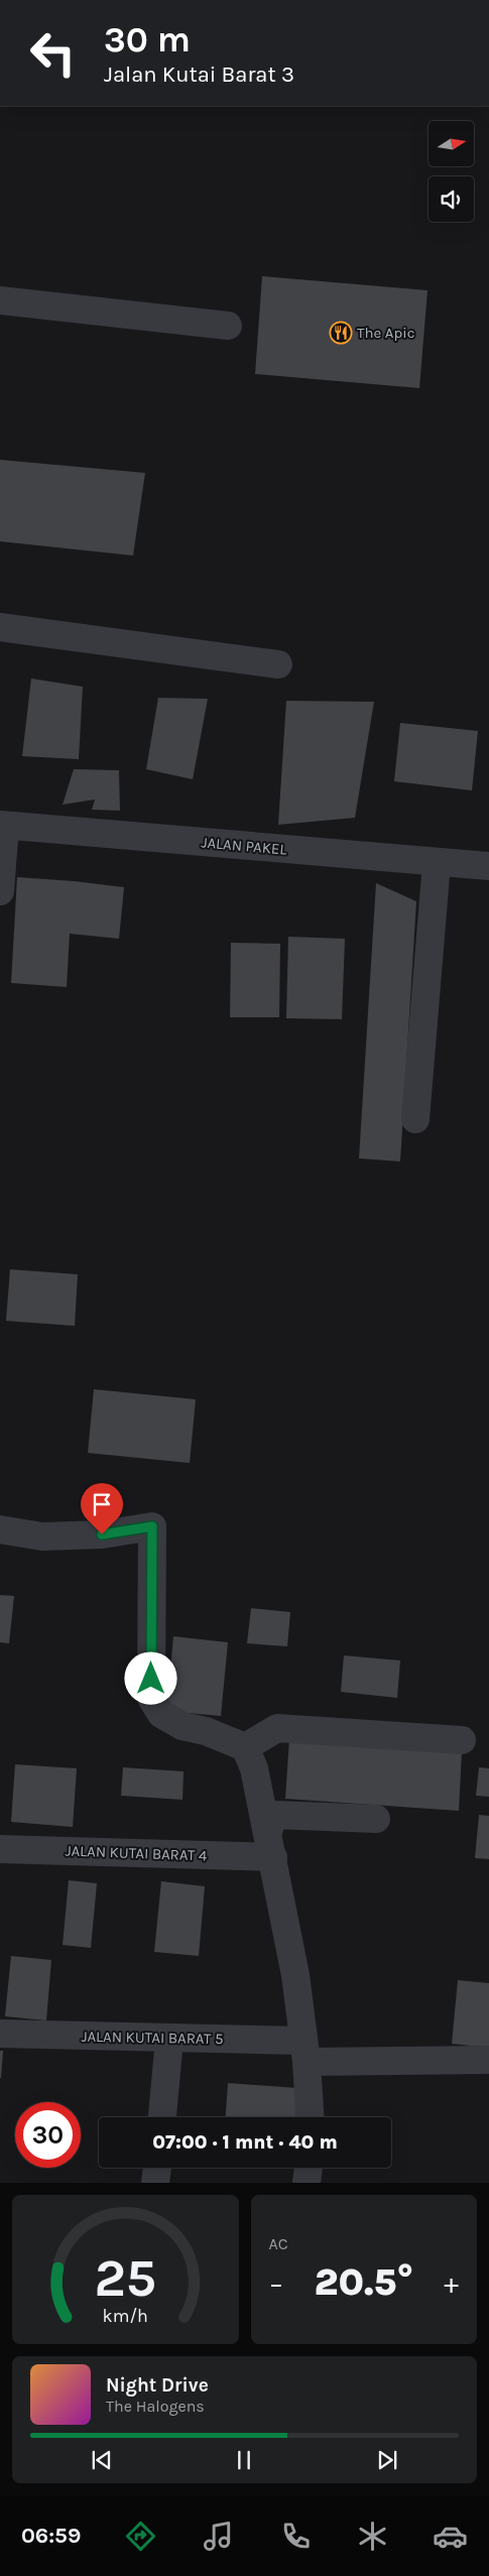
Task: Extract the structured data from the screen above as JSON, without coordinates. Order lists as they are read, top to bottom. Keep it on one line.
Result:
{"streets":{"street":["JALAN PAKEL","JALAN KUTAI BARAT 4","JALAN KUTAI BARAT 5"]},"places":{"restaurant":["The Apic"]},"north":"right","page":{"turn":["30 m","Jalan Kutai Barat 3"],"limit":"30","trip":"07:00 · 1 mnt · 40 m","tile":"AC","heat":["−","20.5°","+"],"song":["Night Drive","The Halogens"],"tabs":"06:59","gauge":["25","km/h"]}}
